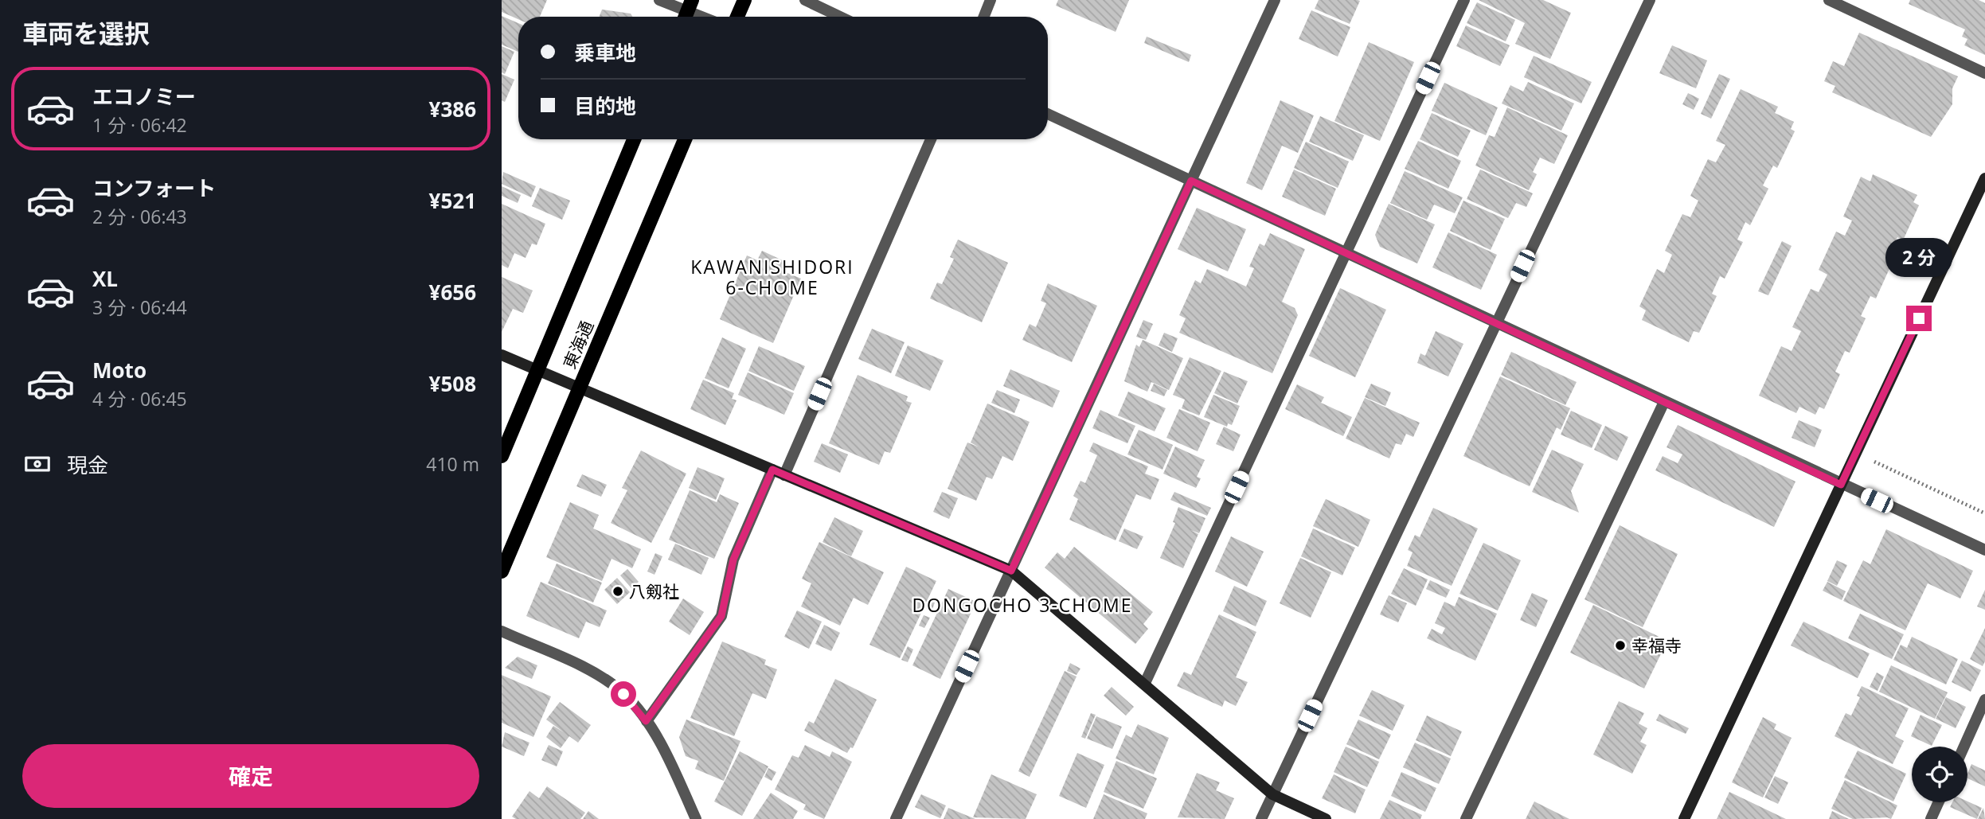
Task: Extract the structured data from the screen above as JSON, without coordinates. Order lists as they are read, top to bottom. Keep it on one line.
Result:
{"streets":{"main road":["東海通"]},"districts":["KAWANISHIDORI 6-CHOME","DONGOCHO 3-CHOME"],"places":["八剱社","幸福寺"],"page":{"heading":"車両を選択","banner":["乗車地","目的地"],"list":[{"name":"エコノミー","note":"1 分 · 06:42","value":"¥386"},{"name":"コンフォート","note":"2 分 · 06:43","value":"¥521"},{"name":"XL","note":"3 分 · 06:44","value":"¥656"},{"name":"Moto","note":"4 分 · 06:45","value":"¥508"}],"bubble":"2 分","pay":["現金","410 m"],"buttons":"確定"}}
